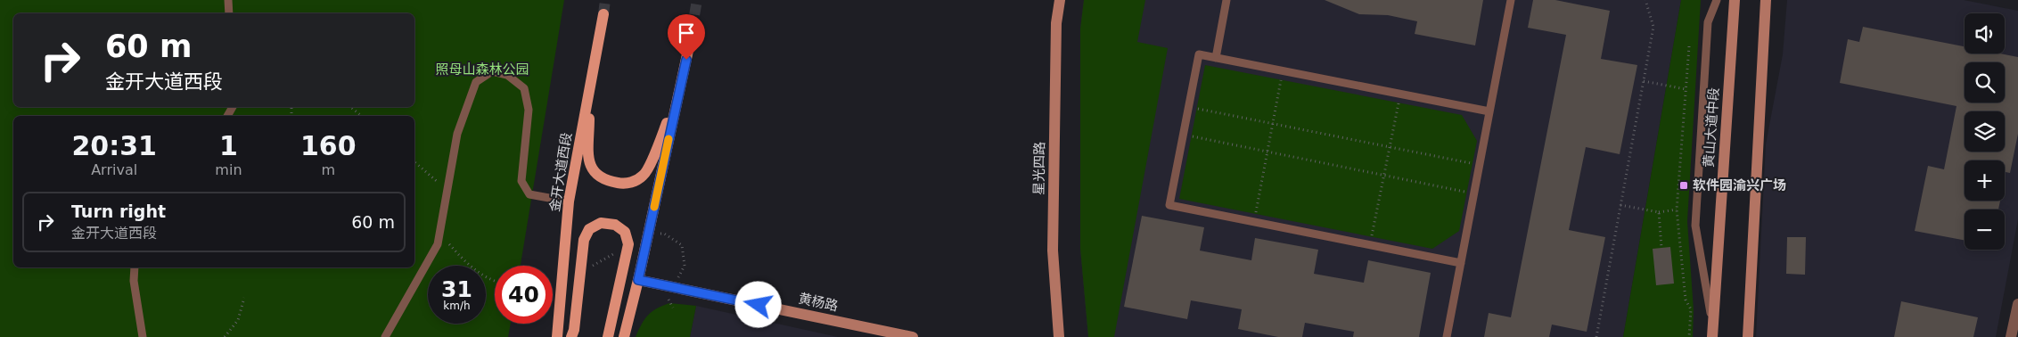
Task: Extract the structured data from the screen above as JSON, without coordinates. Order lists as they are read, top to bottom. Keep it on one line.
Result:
{"streets":{"main road":["黄山大道中段","星光四路","金开大道西段","黄杨路"]},"parks":["照母山森林公园"],"places":{"transit":["软件园渝兴广场"]},"page":{"map_buttons":["+","−"],"turn":["60 m","金开大道西段"],"eta":["20:31","Arrival","1","min","160","m"],"list":[{"name":"Turn right","note":"金开大道西段","value":"60 m"}],"speed":"31 km/h","limit":"40"}}
